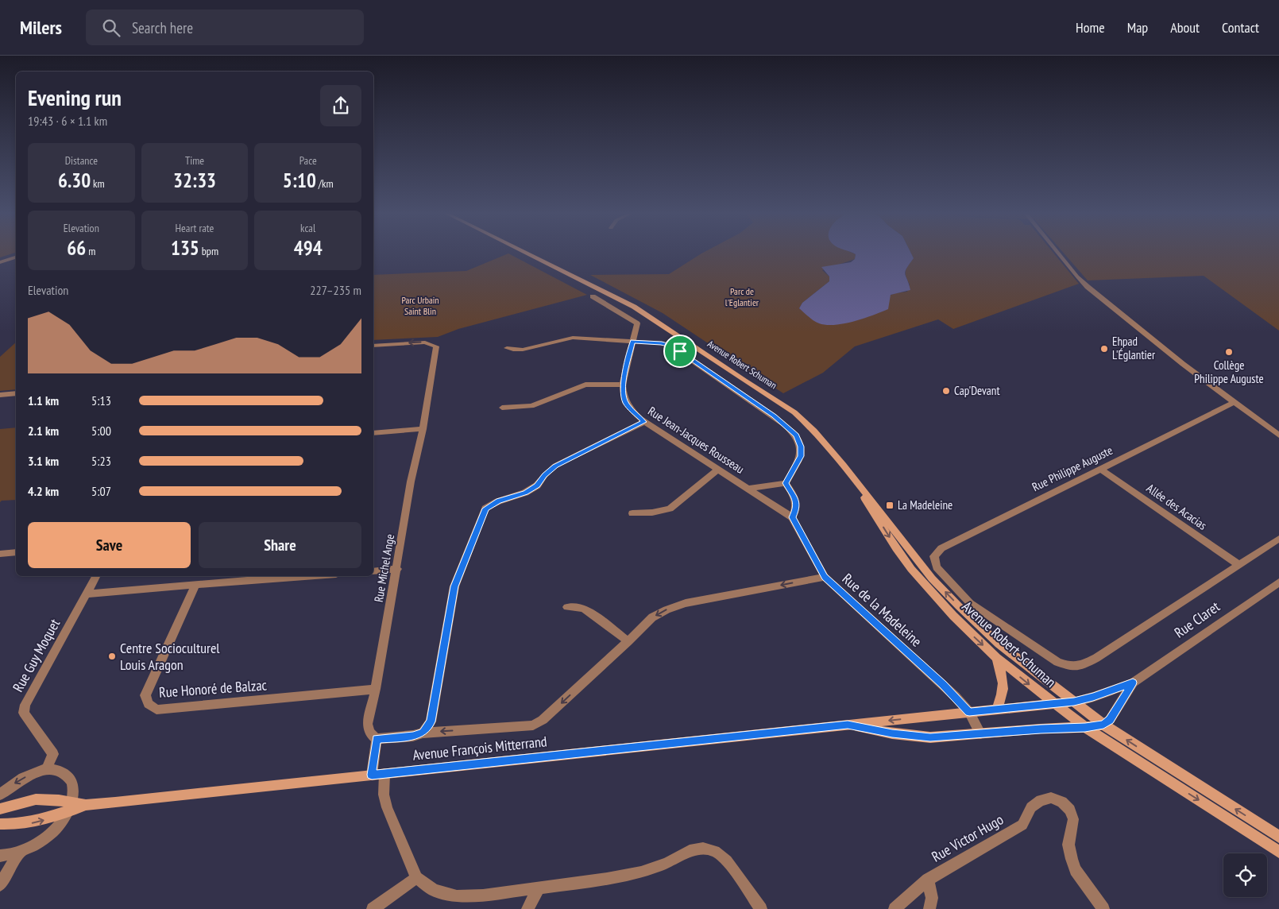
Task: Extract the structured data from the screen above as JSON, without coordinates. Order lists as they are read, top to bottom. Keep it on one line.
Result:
{"streets":{"main road":["Avenue Robert Schuman","Avenue François Mitterrand"],"street":["Rue Jean-Jacques Rousseau","Rue Philippe Auguste","Allée des Acacias","Rue Michel Ange","Rue de la Madeleine","Rue Claret","Rue Guy Moquet","Rue Honoré de Balzac","Rue Victor Hugo"]},"crossings":[["Avenue Robert Schuman","Rue Philippe Auguste"],["Avenue Robert Schuman","Allée des Acacias"],["Avenue Robert Schuman","Rue Claret"],["Avenue Robert Schuman","Avenue François Mitterrand"],["Rue Jean-Jacques Rousseau","Rue de la Madeleine"],["Rue Philippe Auguste","Allée des Acacias"],["Rue Michel Ange","Rue de la Madeleine"],["Rue Michel Ange","Rue Honoré de Balzac"],["Rue de la Madeleine","Avenue François Mitterrand"],["Rue Claret","Avenue François Mitterrand"]],"one_way":["Rue de la Madeleine"],"parks":["Parc de l'Eglantier","Parc Urbain Saint Blin"],"places":{"other":["Ehpad L'Églantier","Collège Philippe Auguste","Cap'Devant","Centre Socioculturel Louis Aragon"],"transit":["La Madeleine"]},"page":{"header":"Milers","search":"Search here","nav":["Home","Map","About","Contact"],"heading":["Evening run","19:43 · 6 × 1.1 km"],"stats":[["Distance","6.30 km"],["Time","32:33"],["Pace","5:10 /km"],["Elevation","66 m"],["Heart rate","135 bpm"],["kcal","494"]],"chart":["Elevation","227–235 m"],"list":[{"name":"1.1 km","note":"5:13"},{"name":"2.1 km","note":"5:00"},{"name":"3.1 km","note":"5:23"},{"name":"4.2 km","note":"5:07"}],"buttons":["Save","Share"]}}
